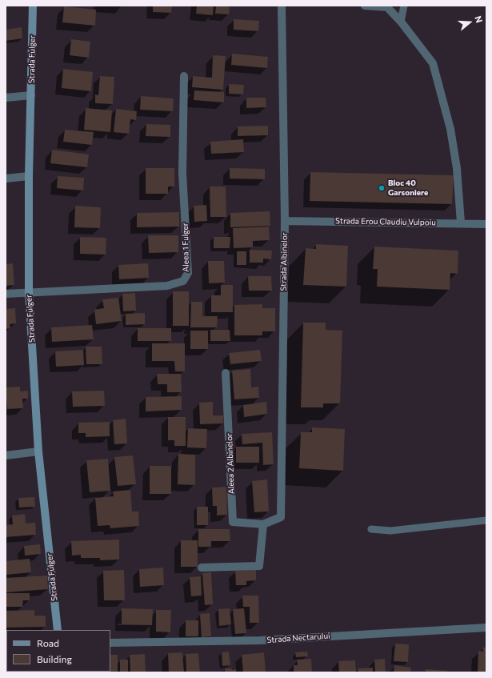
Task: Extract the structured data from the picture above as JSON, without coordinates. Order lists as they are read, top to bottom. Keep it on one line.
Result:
{"streets":{"street":["Strada Fulger","Strada Erou Claudiu Vulpoiu","Aleea 1 Fulger","Strada Albinelor","Aleea 2 Albinelor","Strada Nectarului"]},"crossings":[["Strada Fulger","Aleea 1 Fulger"],["Strada Erou Claudiu Vulpoiu","Strada Albinelor"],["Strada Albinelor","Aleea 2 Albinelor"]],"places":["Bloc 40 Garsoniere"],"legend":["Road","Building"],"north":"right"}
